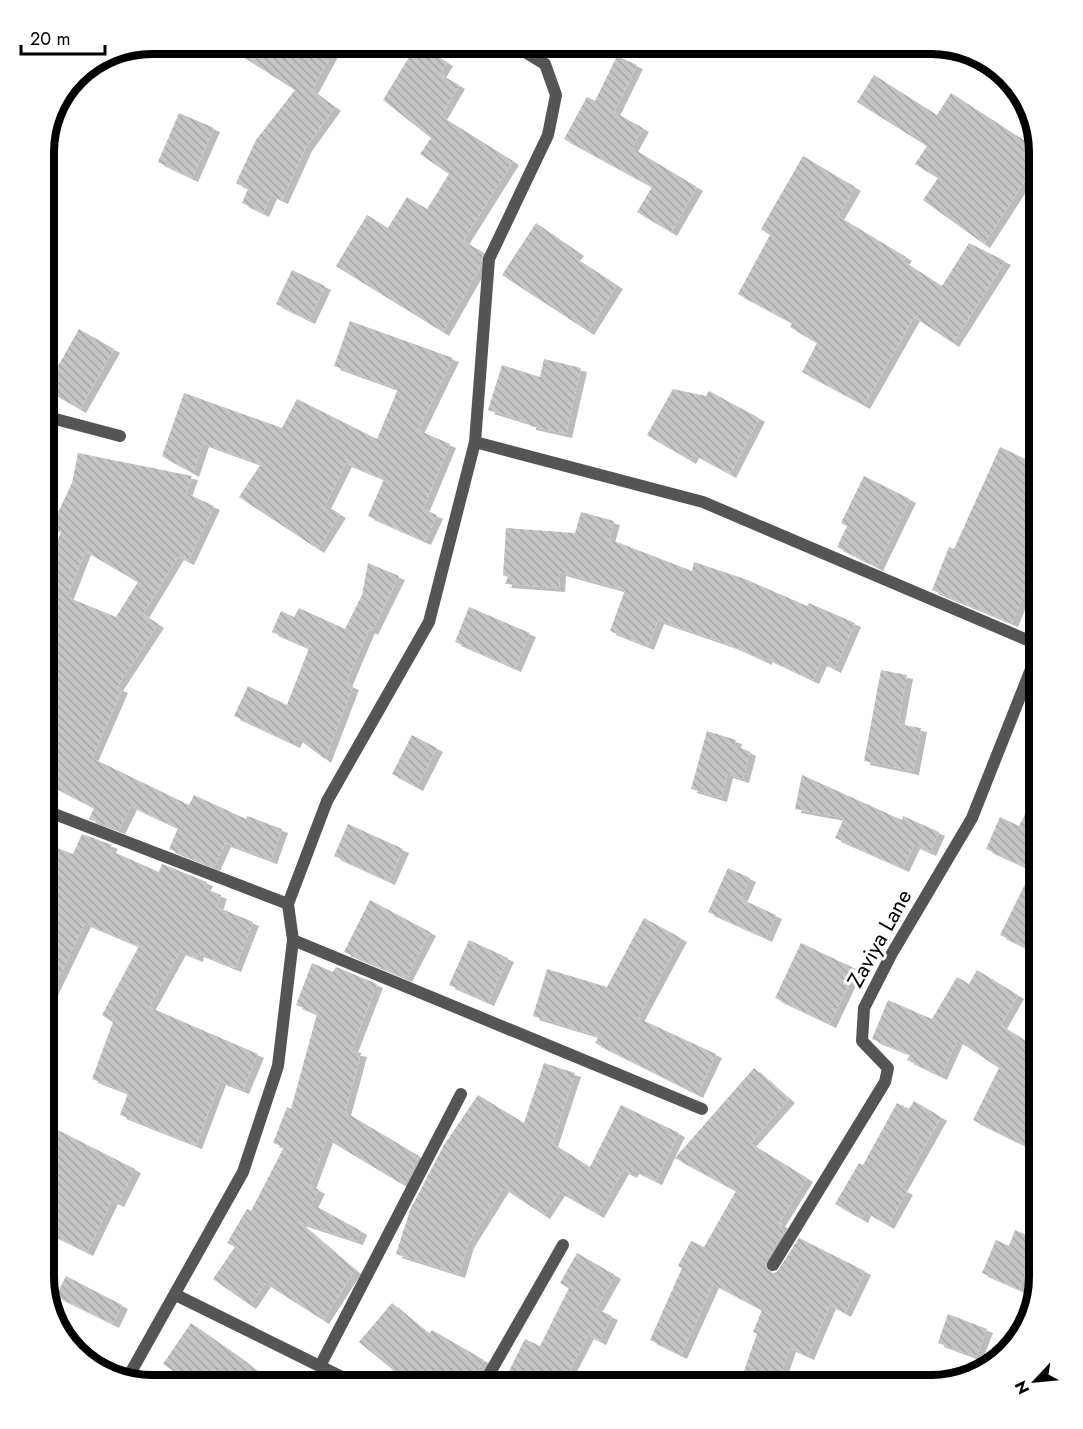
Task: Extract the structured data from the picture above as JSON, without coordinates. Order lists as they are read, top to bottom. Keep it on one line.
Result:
{"streets":{"street":["Zaviya Lane"]},"scale_bar":"20 m","north":"bottom left"}
